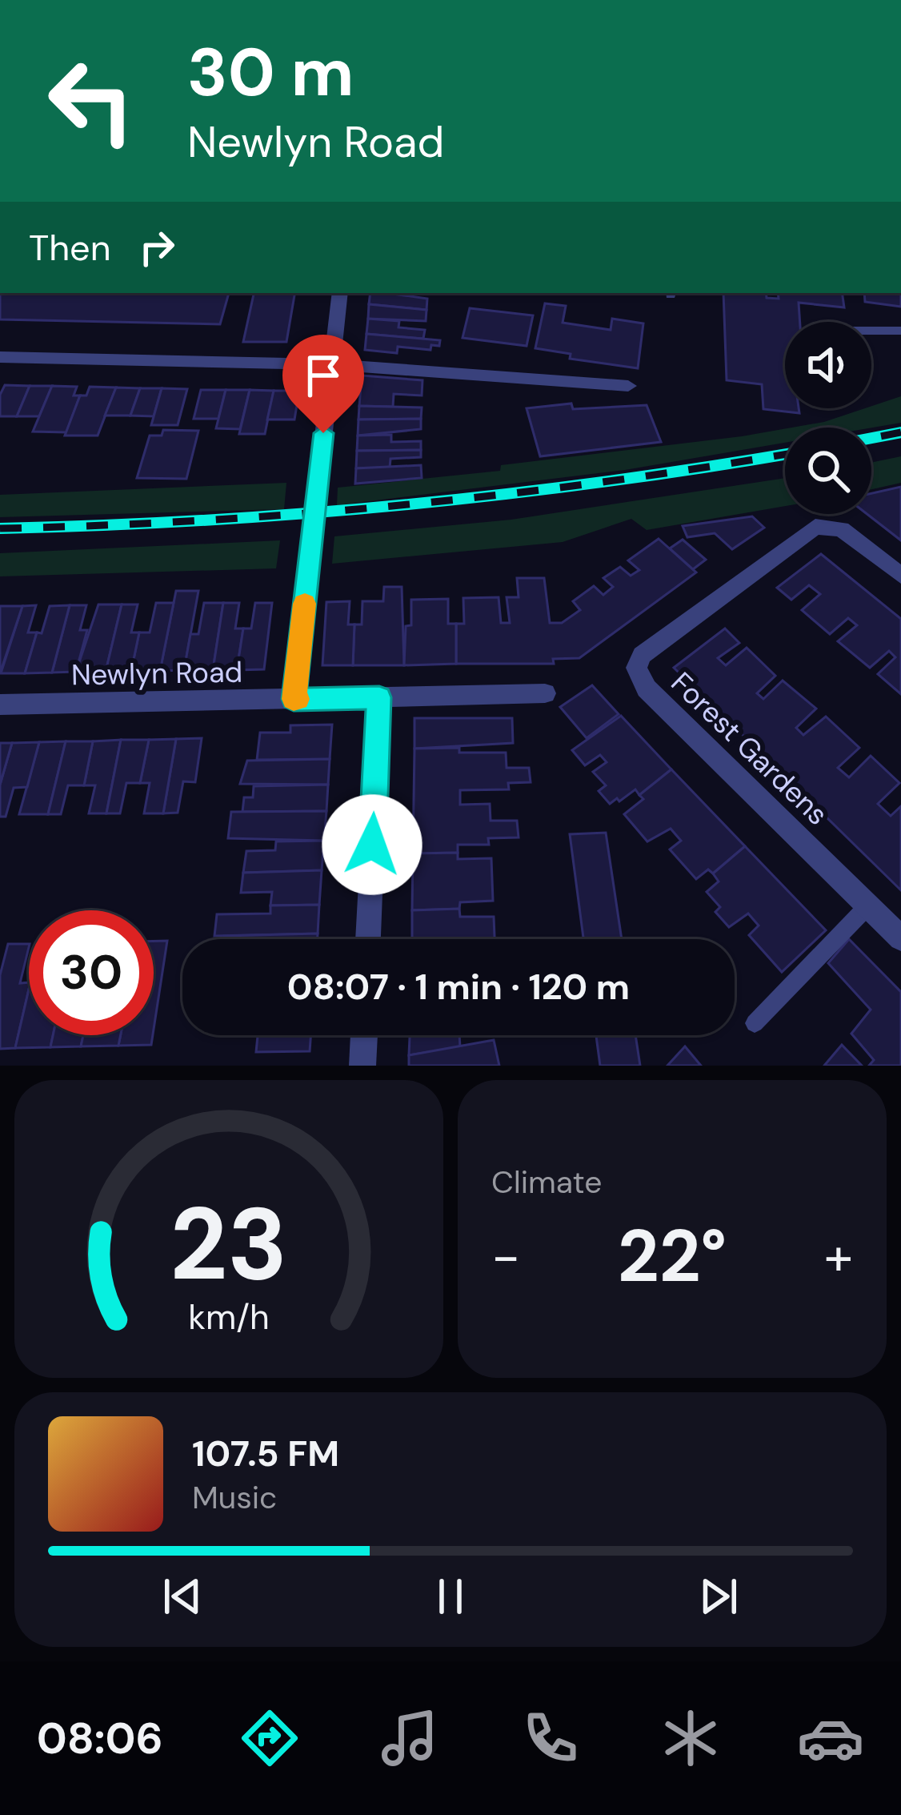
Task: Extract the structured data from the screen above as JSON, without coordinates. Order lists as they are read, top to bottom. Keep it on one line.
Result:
{"streets":{"street":["Newlyn Road","Forest Gardens"]},"page":{"turn":["30 m","Newlyn Road"],"then":"Then","limit":"30","trip":"08:07 · 1 min · 120 m","tile":"Climate","heat":["−","22°","+"],"song":["107.5 FM","Music"],"tabs":"08:06","gauge":["23","km/h"]}}
